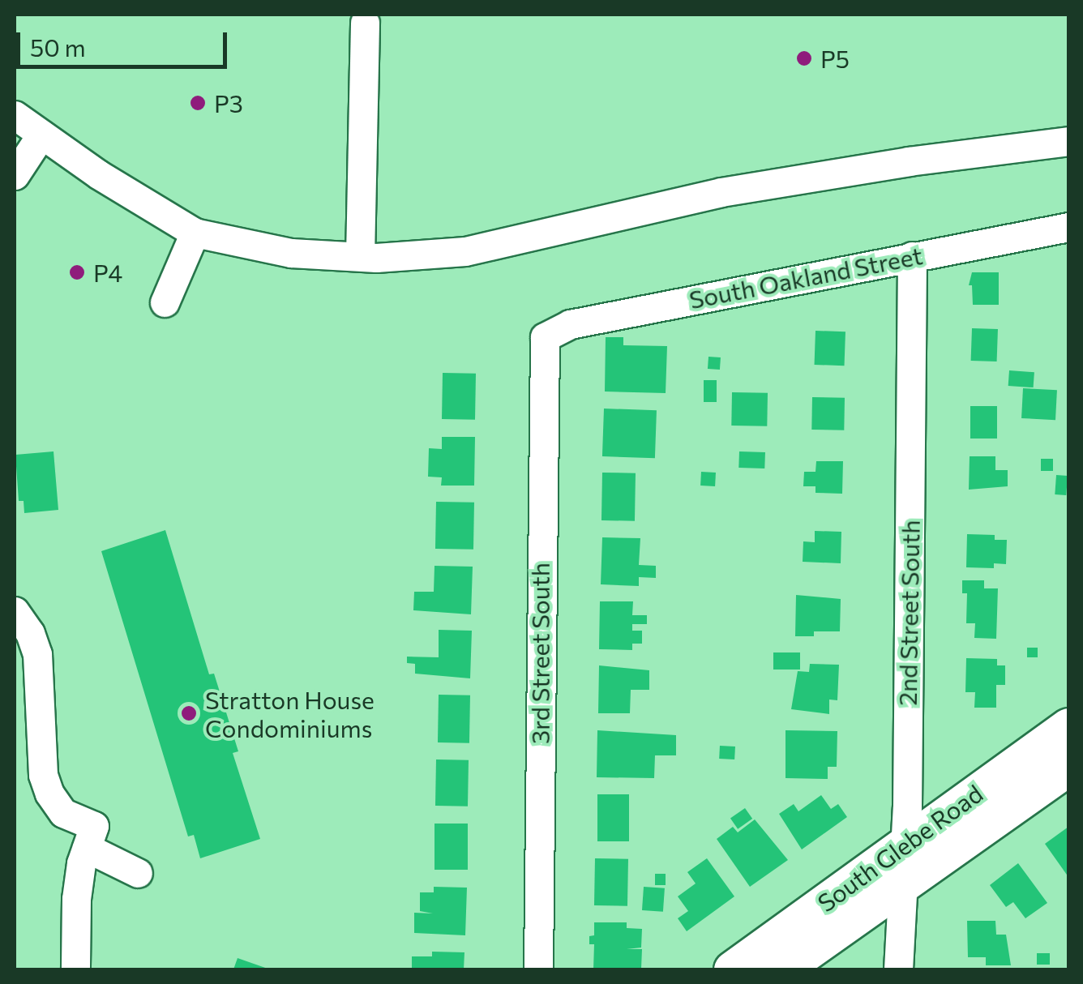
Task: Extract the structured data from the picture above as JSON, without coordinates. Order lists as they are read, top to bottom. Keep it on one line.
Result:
{"streets":{"main road":["South Glebe Road"],"street":["South Oakland Street","2nd Street South","3rd Street South"]},"crossings":[["South Oakland Street","2nd Street South"],["South Oakland Street","3rd Street South"],["2nd Street South","South Glebe Road"]],"places":["P5","P3","P4","Stratton House Condominiums"],"scale_bar":"50 m"}
